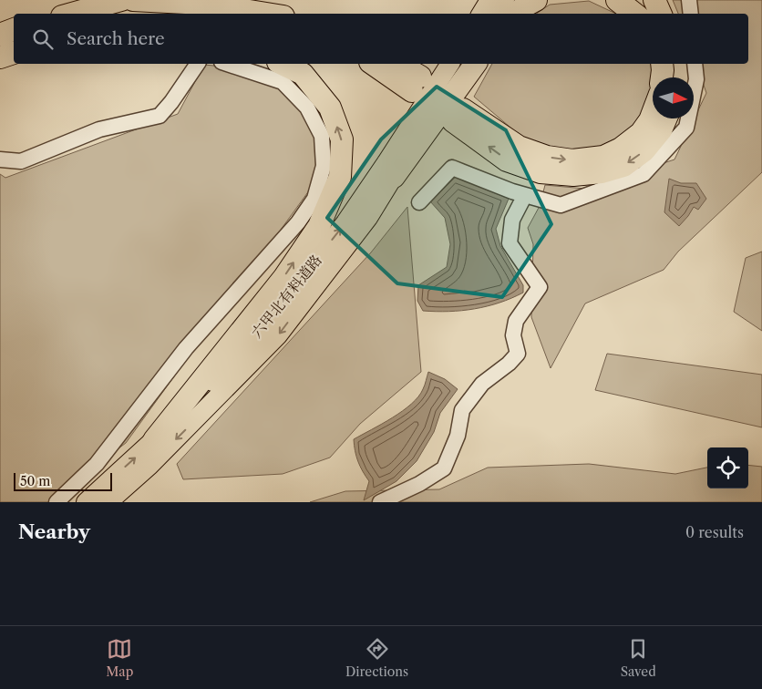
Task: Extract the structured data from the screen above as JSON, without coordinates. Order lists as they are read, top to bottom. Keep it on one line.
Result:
{"streets":{"main road":["六甲北有料道路"]},"scale_bar":"50 m","north":"right","page":{"search":"Search here","scale":"50 m","heading":["Nearby","0 results"],"nav":["Map","Directions","Saved"]}}
